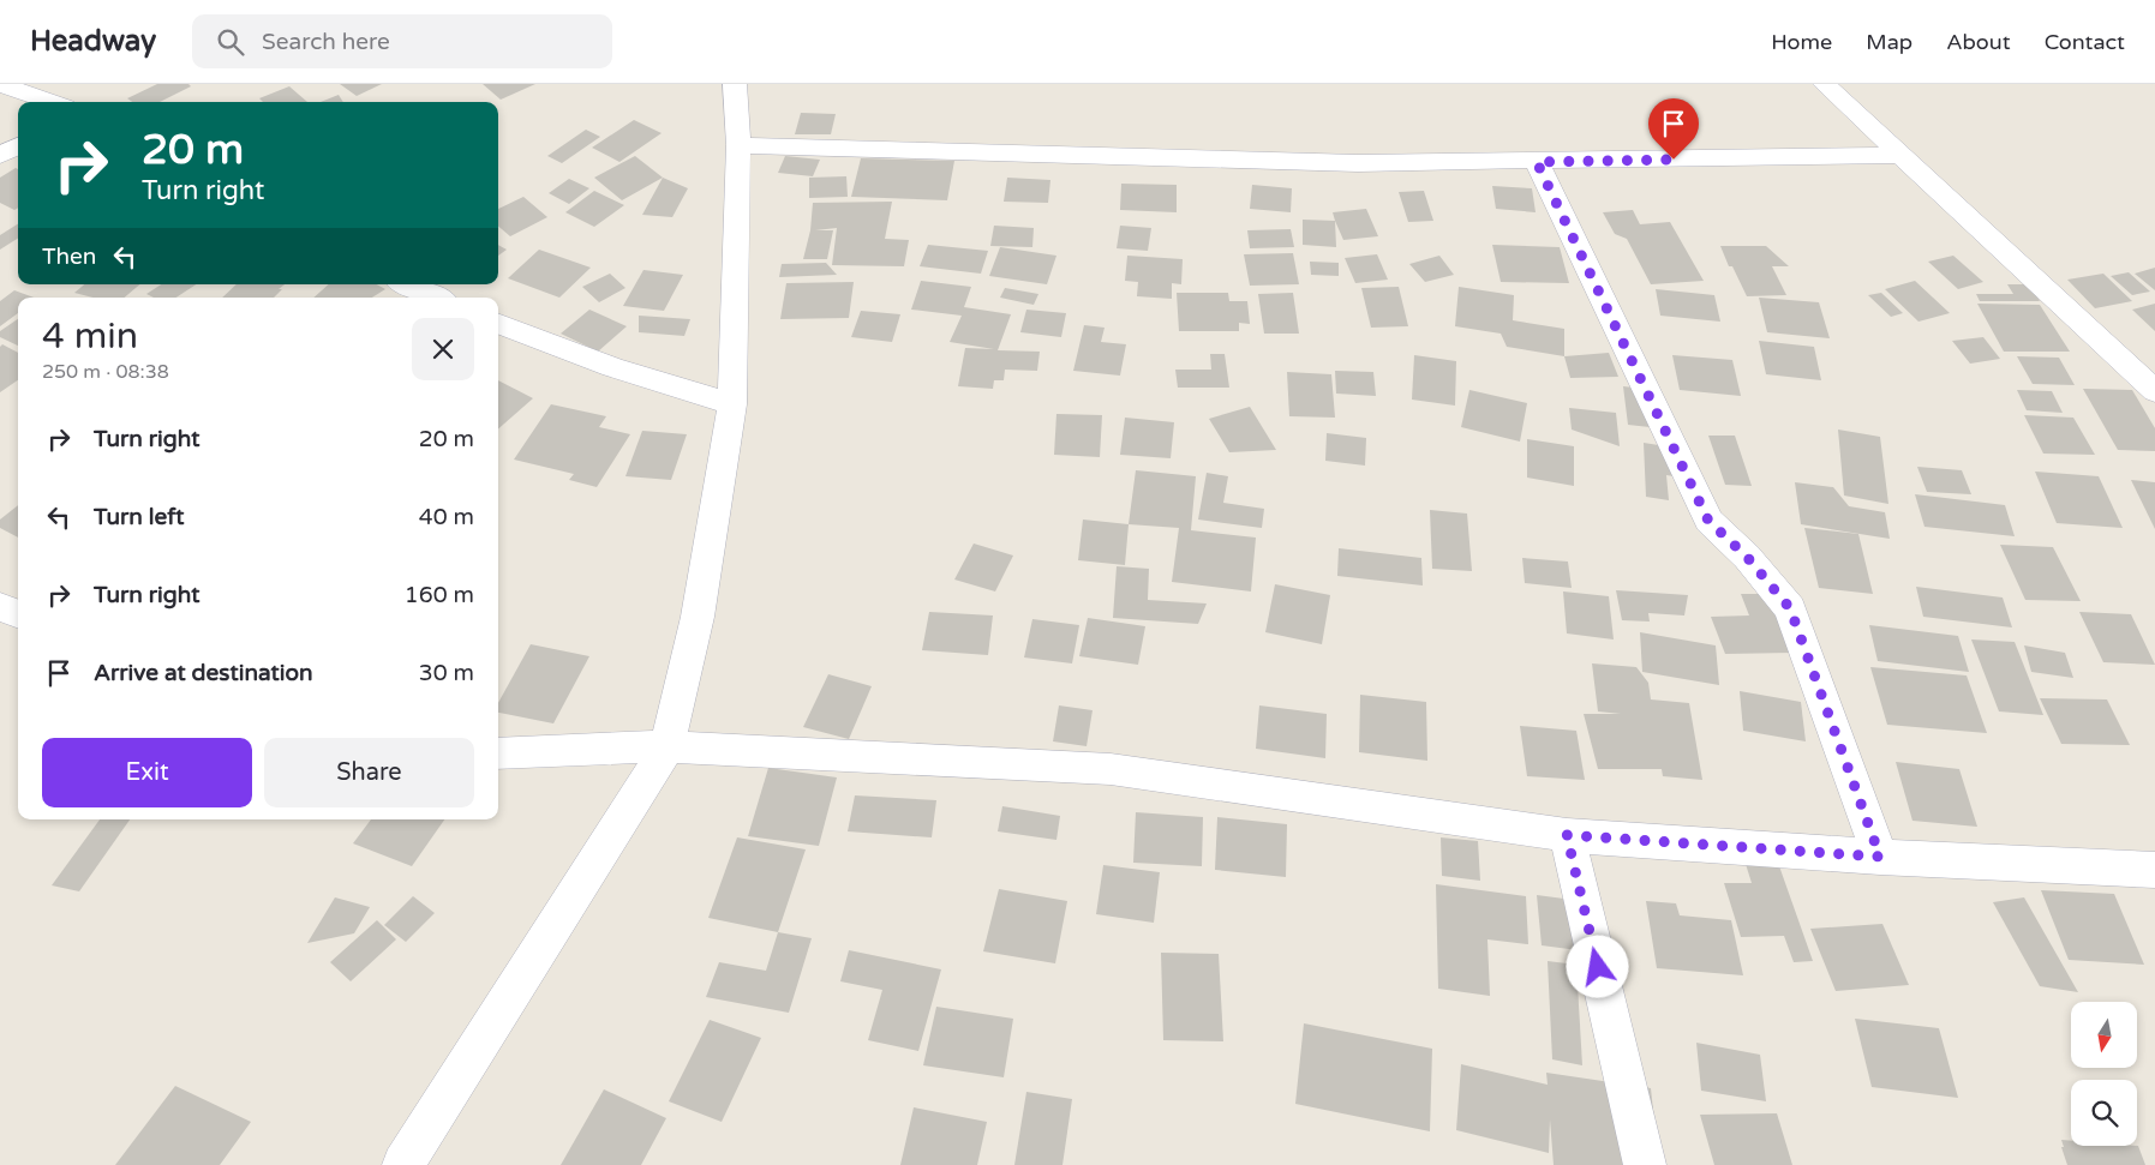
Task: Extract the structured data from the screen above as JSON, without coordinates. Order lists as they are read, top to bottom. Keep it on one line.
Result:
{"north":"bottom","page":{"header":"Headway","search":"Search here","nav":["Home","Map","About","Contact"],"turn":["20 m","Turn right"],"then":"Then","heading":["4 min","250 m · 08:38"],"list":[{"name":"Turn right","value":"20 m"},{"name":"Turn left","value":"40 m"},{"name":"Turn right","value":"160 m"},{"name":"Arrive at destination","value":"30 m"}],"buttons":["Exit","Share"]}}
